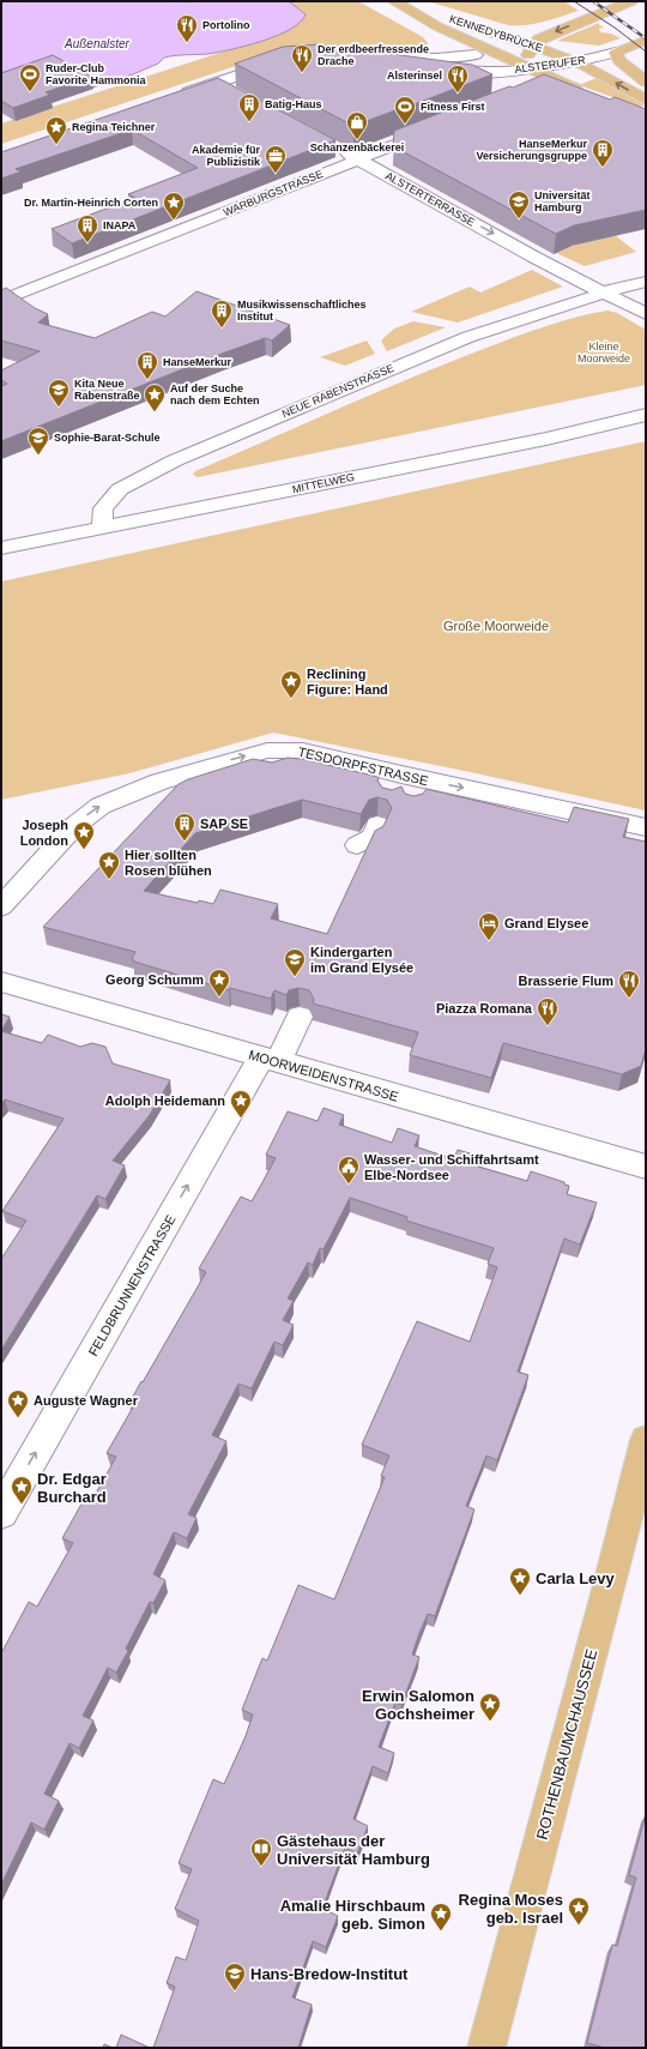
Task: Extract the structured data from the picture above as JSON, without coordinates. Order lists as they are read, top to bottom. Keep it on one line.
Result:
{"streets":{"main road":["KENNEDYBRÜCKE","ROTHENBAUMCHAUSSEE"],"street":["ALSTERUFER","WARBURGSTRASSE","ALSTERTERRASSE","NEUE RABENSTRASSE","MITTELWEG","TESDORPFSTRASSE","MOORWEIDENSTRASSE","FELDBRUNNENSTRASSE"]},"crossings":[["KENNEDYBRÜCKE","ALSTERUFER"],["WARBURGSTRASSE","ALSTERTERRASSE"],["ALSTERTERRASSE","NEUE RABENSTRASSE"],["NEUE RABENSTRASSE","MITTELWEG"],["MOORWEIDENSTRASSE","FELDBRUNNENSTRASSE"]],"one_way":["ALSTERTERRASSE","TESDORPFSTRASSE","FELDBRUNNENSTRASSE"],"water":["Außenalster"],"parks":["Kleine Moorweide","Große Moorweide"],"places":{"restaurant":["Portolino","Der erdbeerfressende Drache","Alsterinsel","Brasserie Flum","Piazza Romana"],"sports":["Ruder-Club Favorite Hammonia","Fitness First"],"building":["Batig-Haus","HanseMerkur Versicherungsgruppe","INAPA","Musikwissenschaftliches Institut","HanseMerkur","SAP SE"],"shop":["Schanzenbäckerei"],"place":["Regina Teichner","Dr. Martin-Heinrich Corten","Auf der Suche nach dem Echten","Reclining Figure: Hand","Joseph London","Hier sollten Rosen blühen","Georg Schumm","Adolph Heidemann","Auguste Wagner","Dr. Edgar Burchard","Carla Levy","Erwin Salomon Gochsheimer","Regina Moses geb. Israel","Amalie Hirschbaum geb. Simon"],"office":["Akademie für Publizistik"],"school or university":["Universität Hamburg","Kita Neue Rabenstraße","Sophie-Barat-Schule","Kindergarten im Grand Elysée","Hans-Bredow-Institut"],"hotel":["Grand Elysee"],"public building":["Wasser- und Schiffahrtsamt Elbe-Nordsee"],"library":["Gästehaus der Universität Hamburg"]}}
